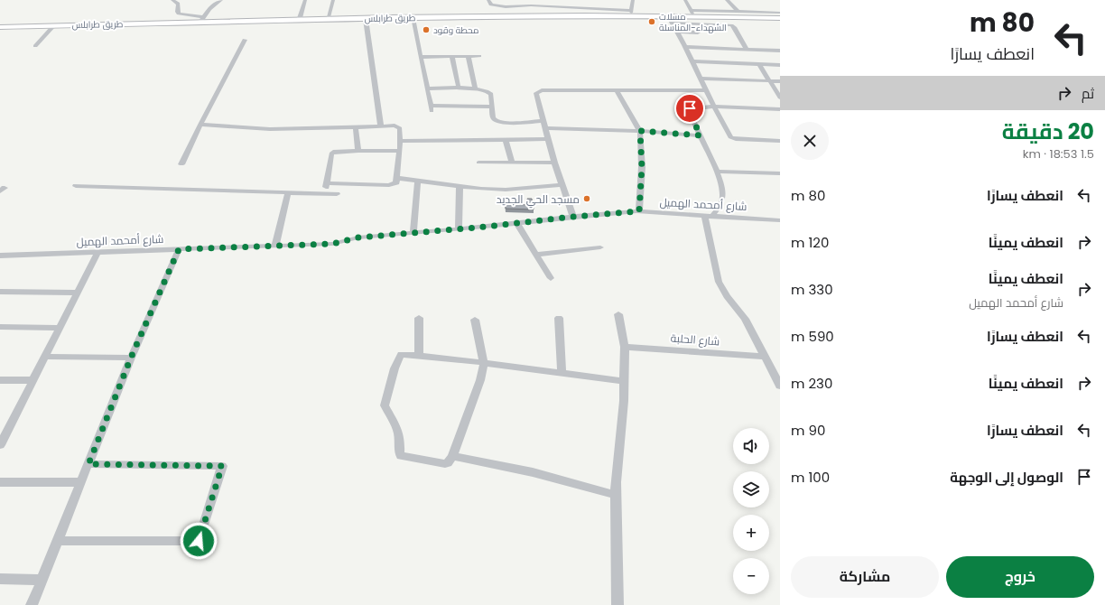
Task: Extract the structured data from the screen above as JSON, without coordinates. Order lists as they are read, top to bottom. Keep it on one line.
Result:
{"streets":{"highway":["طريق طرابلس"],"street":["شارع أمحمد الهميل","شارع الحلبة"]},"places":["مسلات الشهداء-المناسلة","محطة وقود","مسجد الحي الجديد"],"page":{"turn":["80 m","انعطف يسارًا"],"then":"ثم","heading":["20 دقيقة","1.5 km · 18:53"],"list":[{"name":"انعطف يسارًا","value":"80 m"},{"name":"انعطف يمينًا","value":"120 m"},{"name":"انعطف يمينًا","note":"شارع أمحمد الهميل","value":"330 m"},{"name":"انعطف يسارًا","value":"590 m"},{"name":"انعطف يمينًا","value":"230 m"},{"name":"انعطف يسارًا","value":"90 m"},{"name":"الوصول إلى الوجهة","value":"100 m"}],"map_buttons":["+","−"],"buttons":["خروج","مشاركة"]}}
